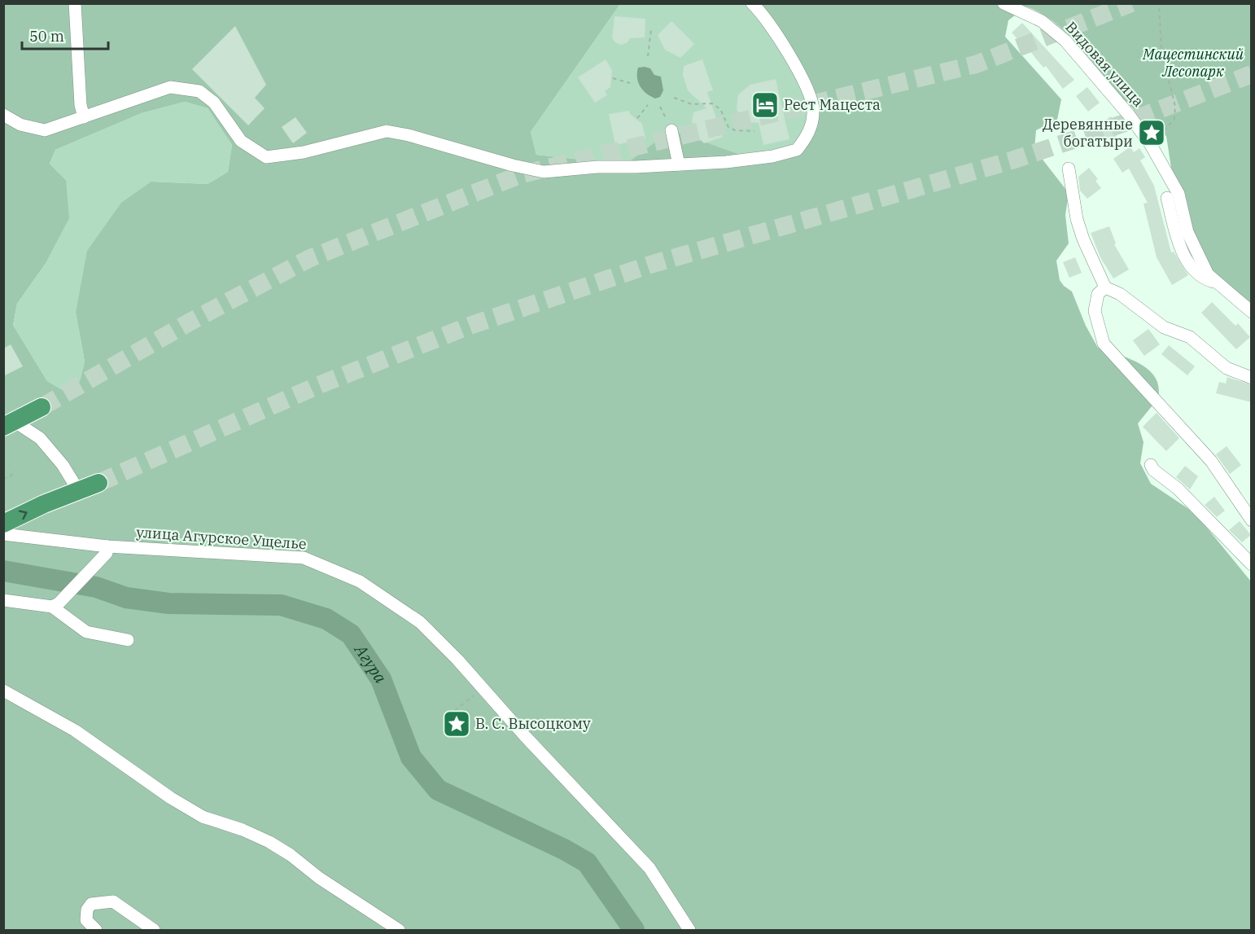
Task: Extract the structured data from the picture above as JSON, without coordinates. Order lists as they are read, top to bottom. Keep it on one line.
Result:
{"streets":{"street":["Видовая улица","улица Агурское Ущелье"]},"water":["Агура"],"parks":["Мацестинский Лесопарк"],"places":{"hotel":["Рест Мацеста"],"place":["Деревянные богатыри","В. С. Высоцкому"]},"scale_bar":"50 m"}
